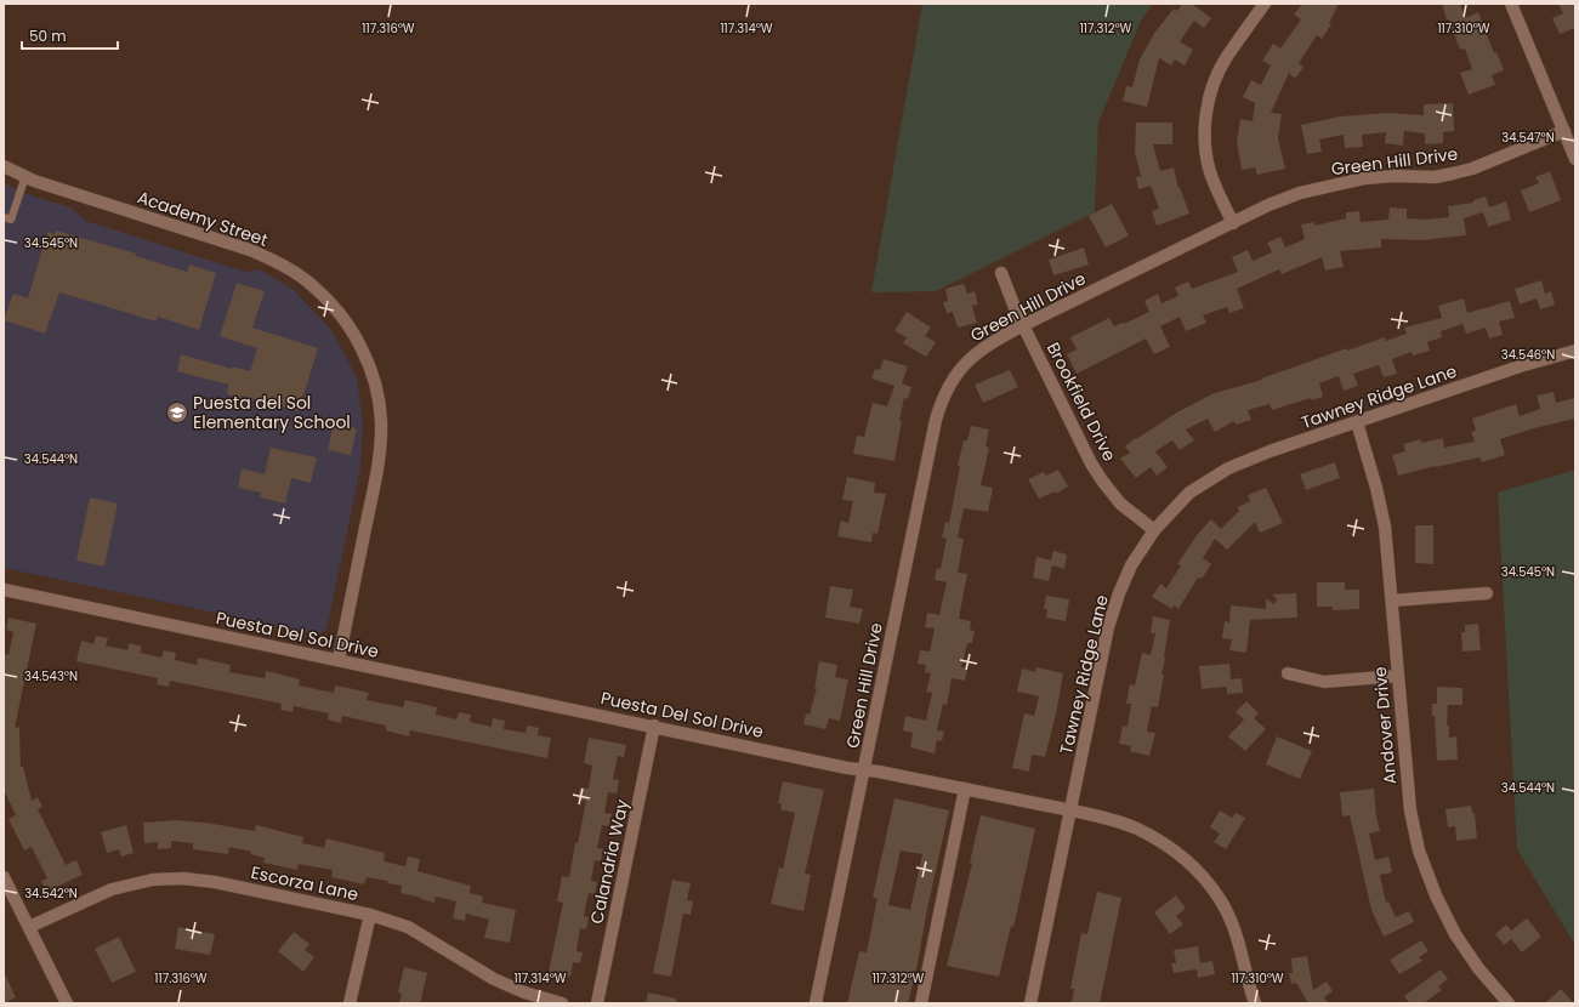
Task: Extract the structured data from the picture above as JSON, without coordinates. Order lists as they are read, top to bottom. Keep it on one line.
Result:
{"streets":{"street":["Green Hill Drive","Academy Street","Tawney Ridge Lane","Brookfield Drive","Puesta Del Sol Drive","Andover Drive","Calandria Way","Escorza Lane"]},"crossings":[["Green Hill Drive","Brookfield Drive"],["Green Hill Drive","Puesta Del Sol Drive"],["Academy Street","Puesta Del Sol Drive"],["Tawney Ridge Lane","Brookfield Drive"],["Tawney Ridge Lane","Puesta Del Sol Drive"],["Tawney Ridge Lane","Andover Drive"],["Puesta Del Sol Drive","Calandria Way"]],"places":{"school or university":["Puesta del Sol Elementary School"]},"scale_bar":"50 m","coordinates":["117.316°W","117.314°W","117.312°W","117.310°W","34.547°N","34.545°N","34.546°N","34.544°N","34.543°N","34.542°N"]}
